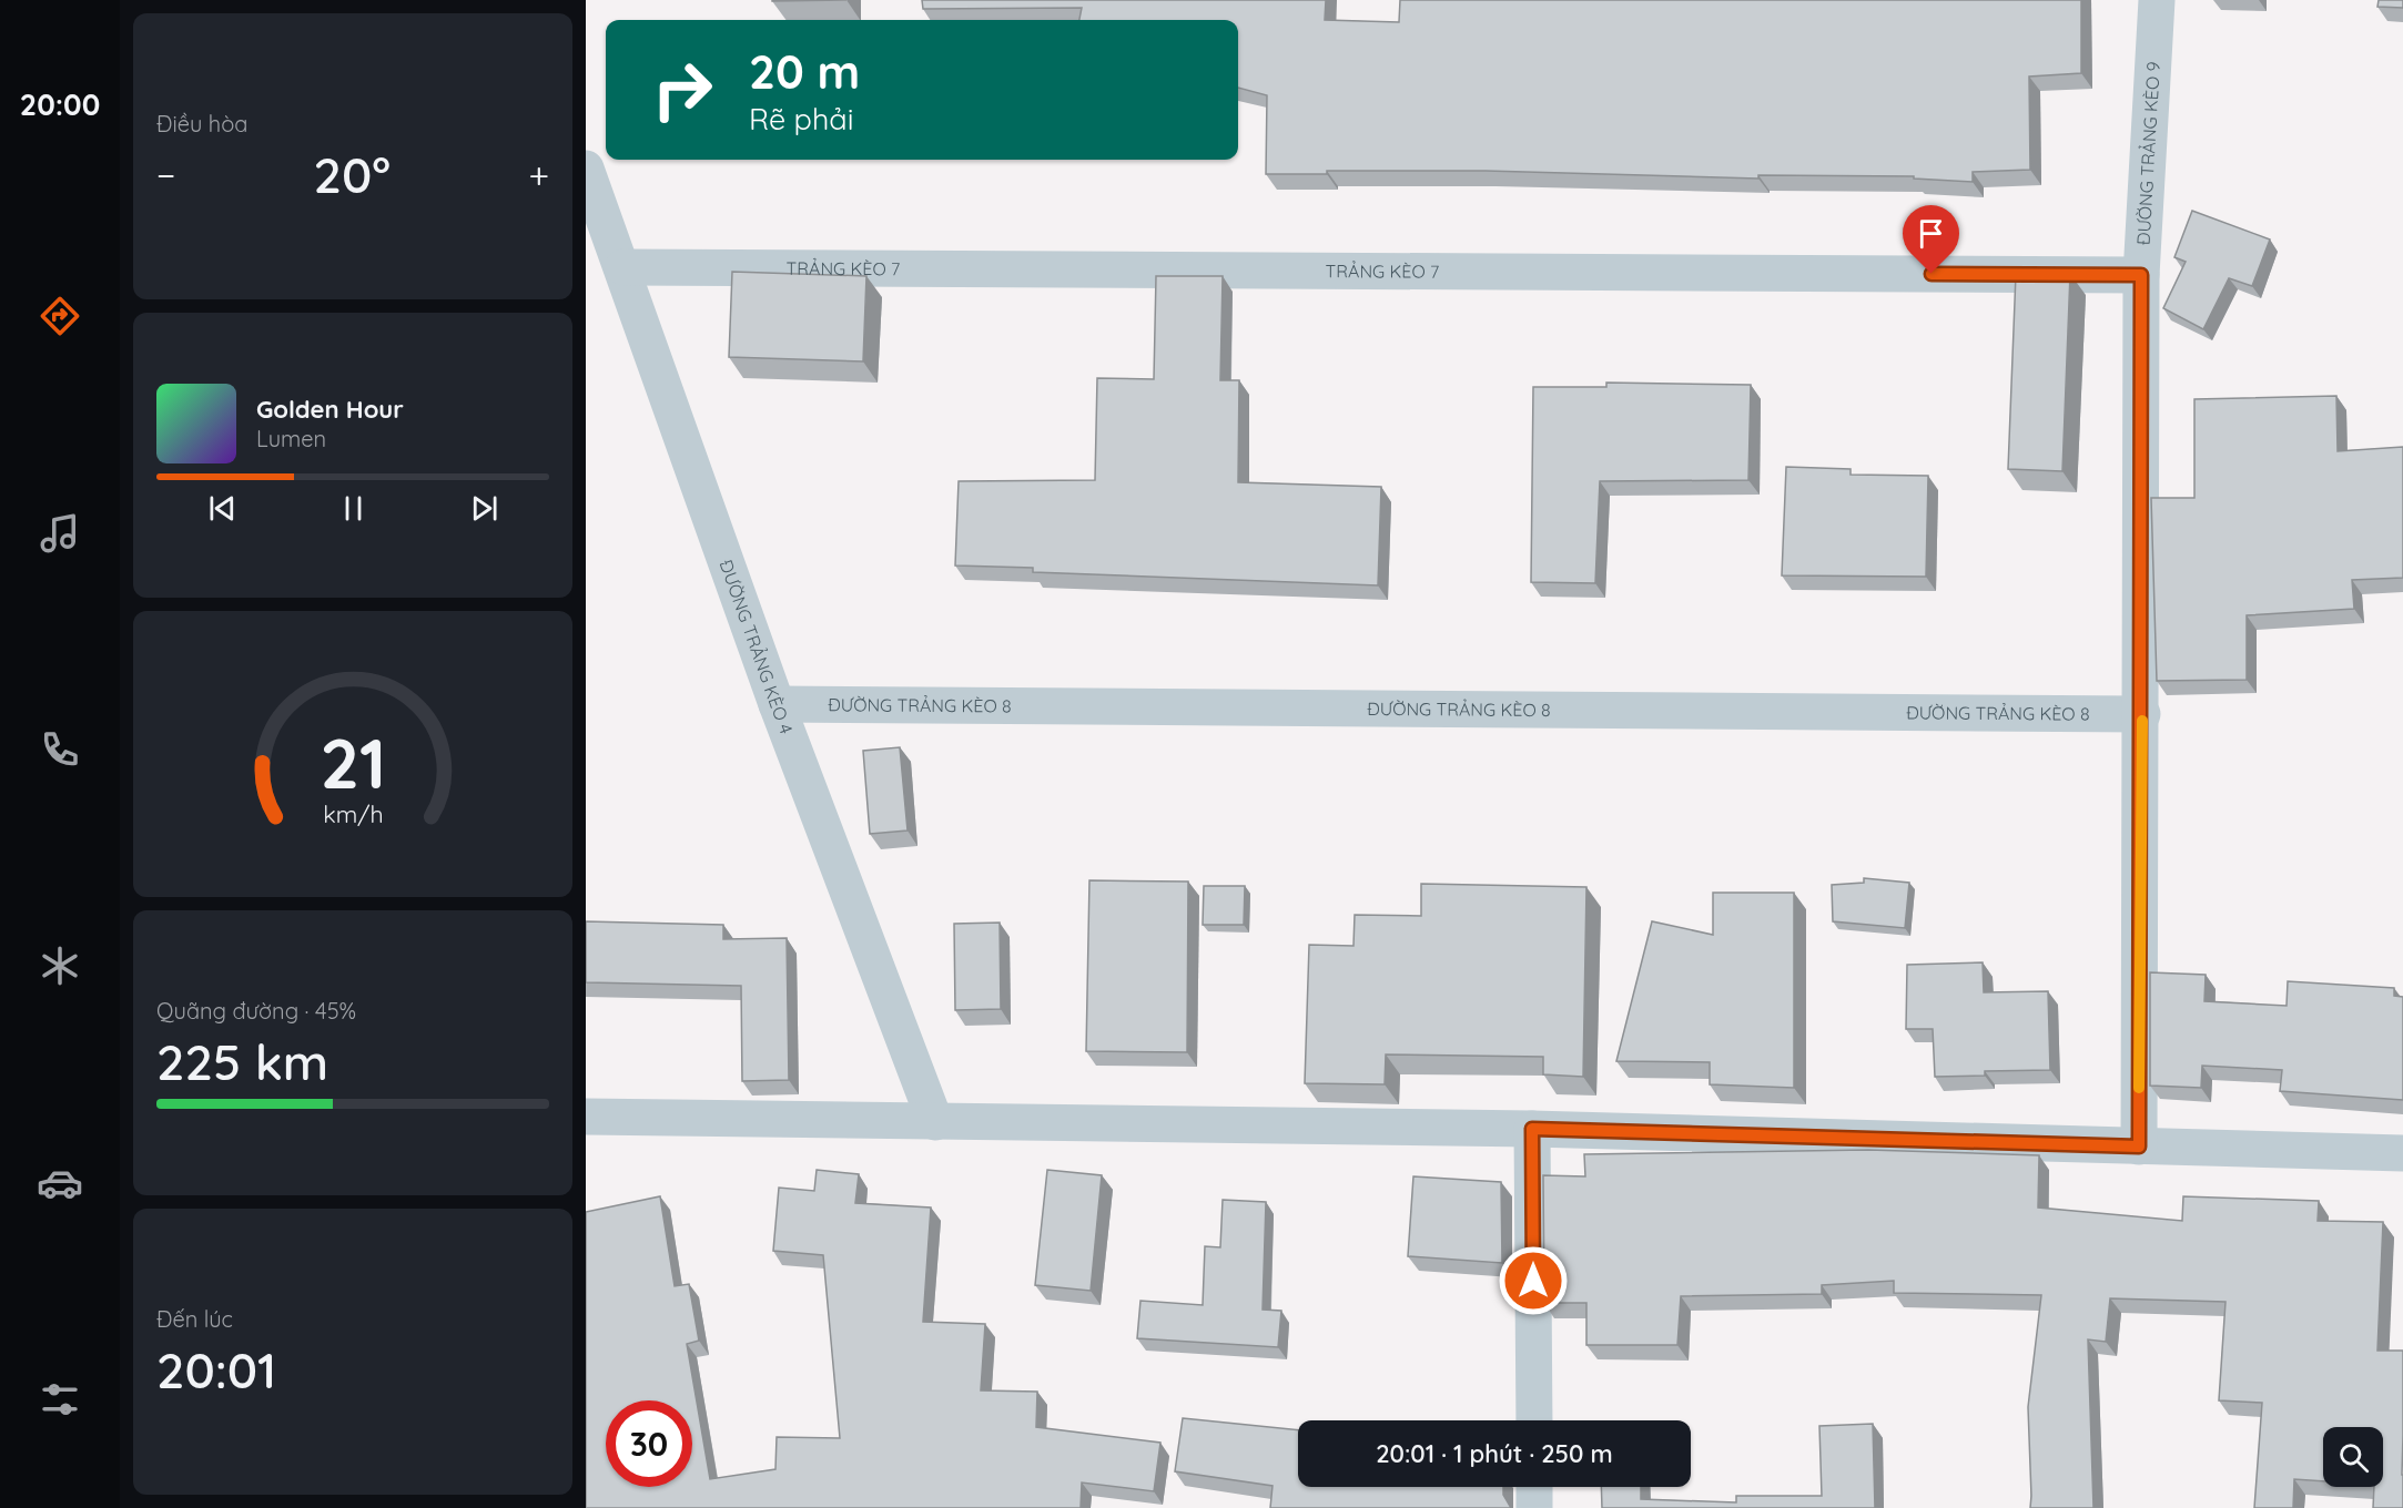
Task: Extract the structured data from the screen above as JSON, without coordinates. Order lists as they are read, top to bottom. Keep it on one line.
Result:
{"streets":{"street":["ĐƯỜNG TRẢNG KÈO 9","TRẢNG KÈO 7","ĐƯỜNG TRẢNG KÈO 4","ĐƯỜNG TRẢNG KÈO 8"]},"crossings":[["ĐƯỜNG TRẢNG KÈO 9","TRẢNG KÈO 7"],["ĐƯỜNG TRẢNG KÈO 9","ĐƯỜNG TRẢNG KÈO 8"],["TRẢNG KÈO 7","ĐƯỜNG TRẢNG KÈO 4"],["ĐƯỜNG TRẢNG KÈO 4","ĐƯỜNG TRẢNG KÈO 8"]],"page":{"tabs":"20:00","tile":["Điều hòa",["Quãng đường · 45%","225 km"],["Đến lúc","20:01"]],"turn":["20 m","Rẽ phải"],"heat":["−","20°","+"],"song":["Golden Hour","Lumen"],"limit":"30","trip":"20:01 · 1 phút · 250 m","gauge":["21","km/h"]}}
